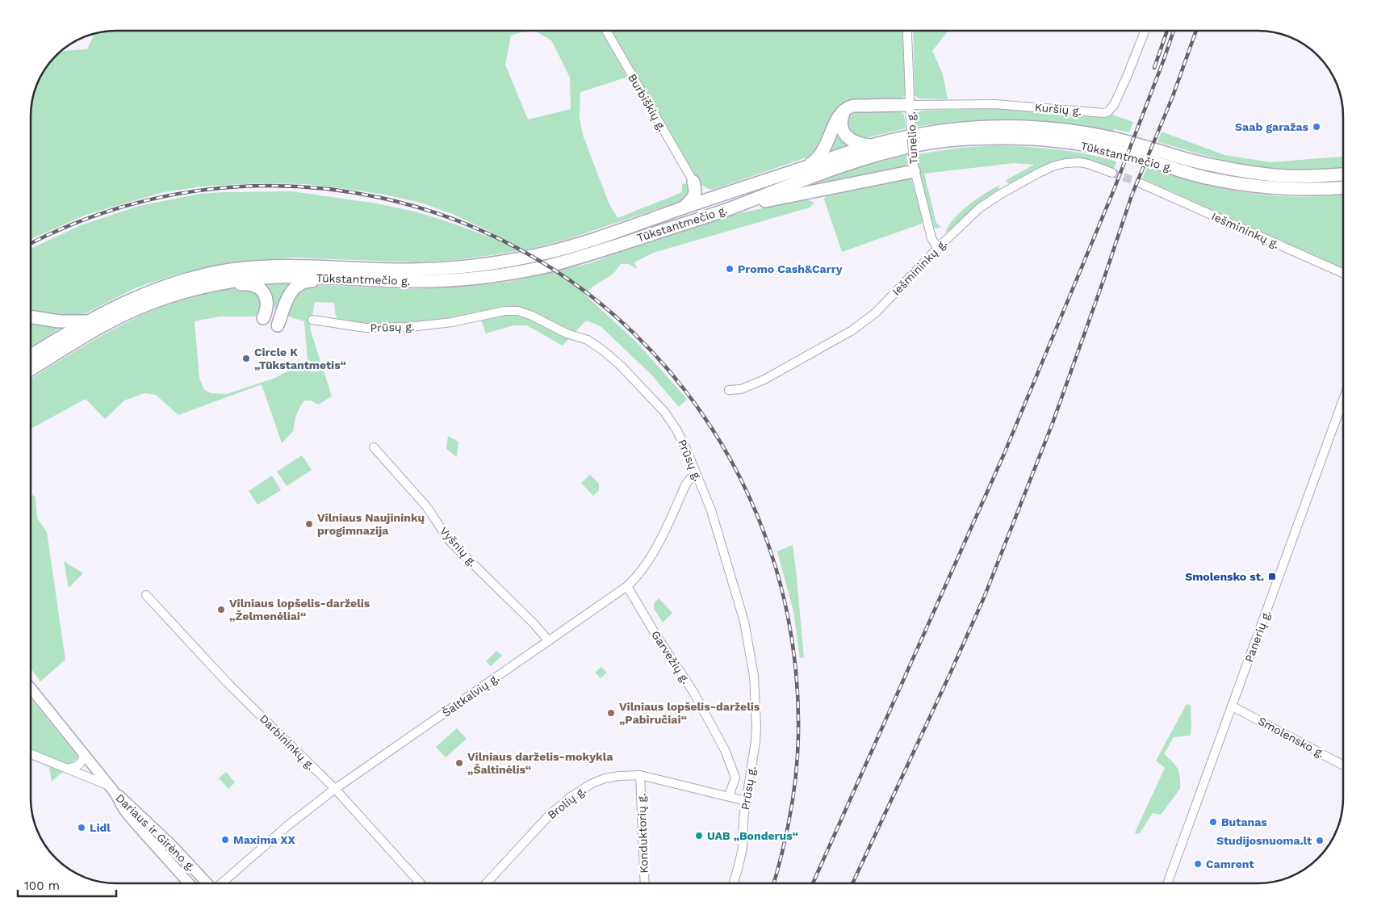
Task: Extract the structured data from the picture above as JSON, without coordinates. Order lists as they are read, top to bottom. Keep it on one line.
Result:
{"streets":{"highway":["Tūkstantmečio g."],"main road":["Dariaus ir Girėno g."],"street":["Burbiškių g.","Kuršių g.","Tunelio g.","Iešmininkų g.","Prūsų g.","Vyšnių g.","Panerių g.","Garvežių g.","Šaltkalvių g.","Smolensko g.","Darbininkų g.","Brolių g.","Konduktorių g."]},"crossings":[["Kuršių g.","Tunelio g."],["Tunelio g.","Iešmininkų g."],["Prūsų g.","Šaltkalvių g."],["Prūsų g.","Brolių g."],["Vyšnių g.","Šaltkalvių g."],["Panerių g.","Smolensko g."],["Garvežių g.","Šaltkalvių g."],["Šaltkalvių g.","Darbininkų g."],["Brolių g.","Konduktorių g."]],"places":{"other":["Saab garažas","Promo Cash&Carry","Circle K „Tūkstantmetis“","Vilniaus Naujininkų progimnazija","Vilniaus lopšelis-darželis „Želmenėliai“","Vilniaus lopšelis-darželis „Pabiručiai“","Vilniaus darželis-mokykla „Šaltinėlis“","Butanas","Lidl","UAB „Bonderus“","Maxima XX","Studijosnuoma.lt","Camrent"],"transit":["Smolensko st."]},"scale_bar":"100 m"}
